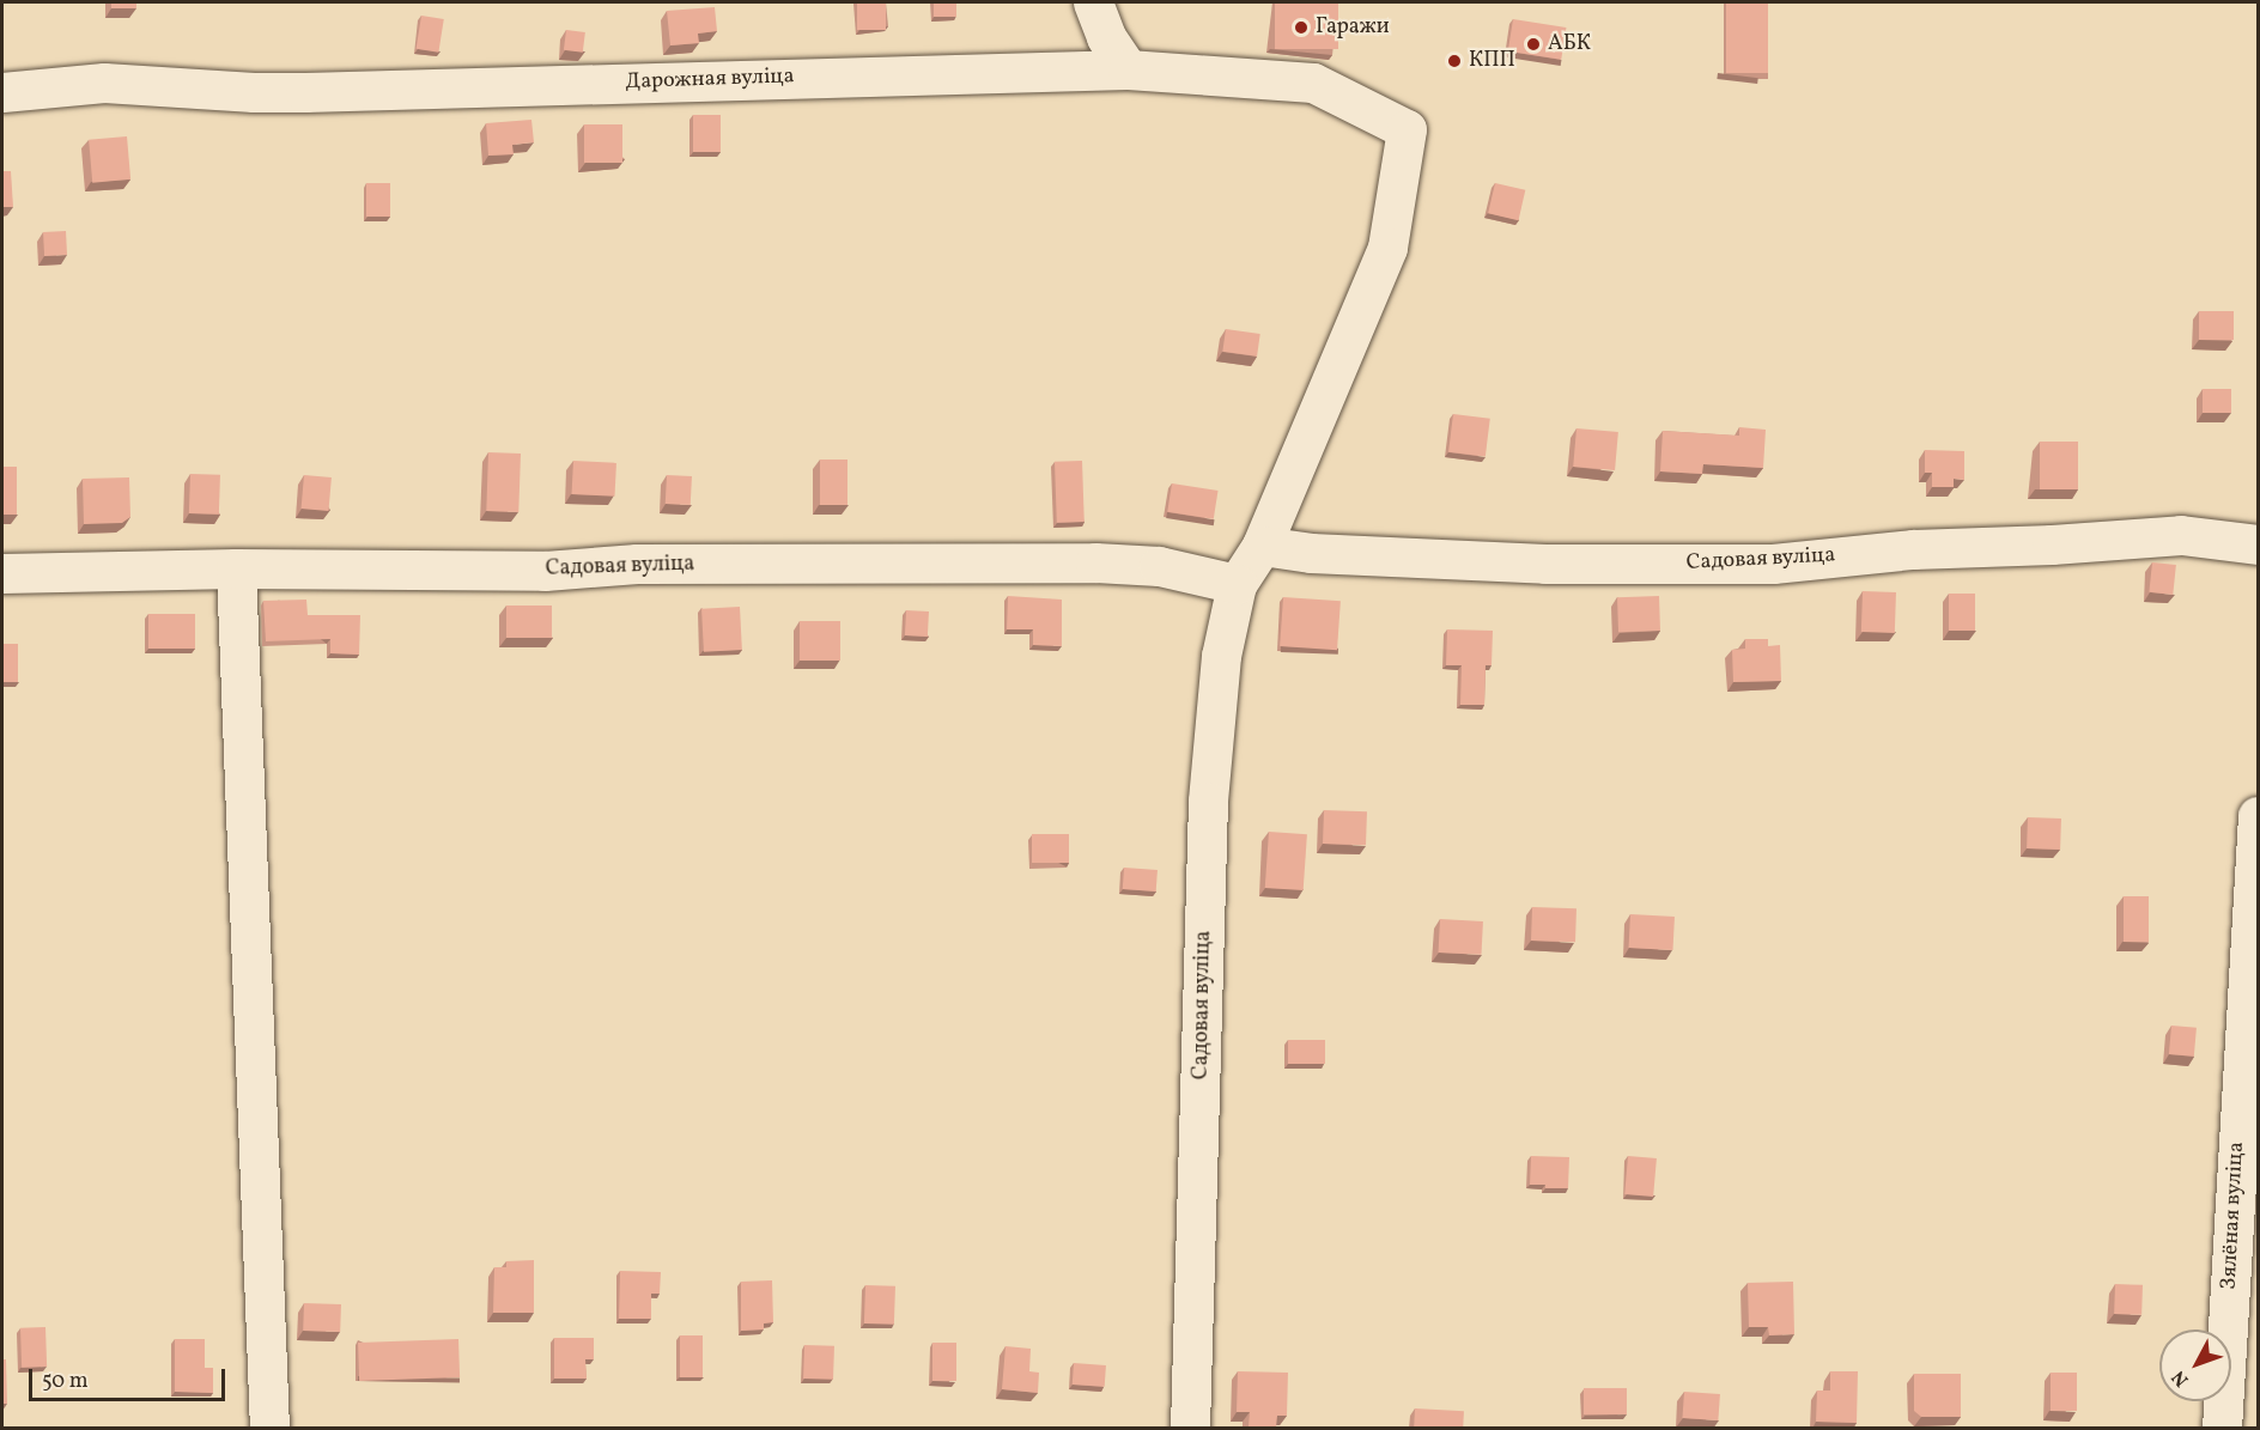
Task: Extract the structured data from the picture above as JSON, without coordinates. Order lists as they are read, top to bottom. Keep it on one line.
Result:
{"streets":{"street":["Дарожная вуліца","Садовая вуліца","Зялёная вуліца"]},"crossings":[["Дарожная вуліца","Садовая вуліца"]],"places":["Гаражи","АБК","КПП"],"scale_bar":"50 m","north":"bottom left"}
